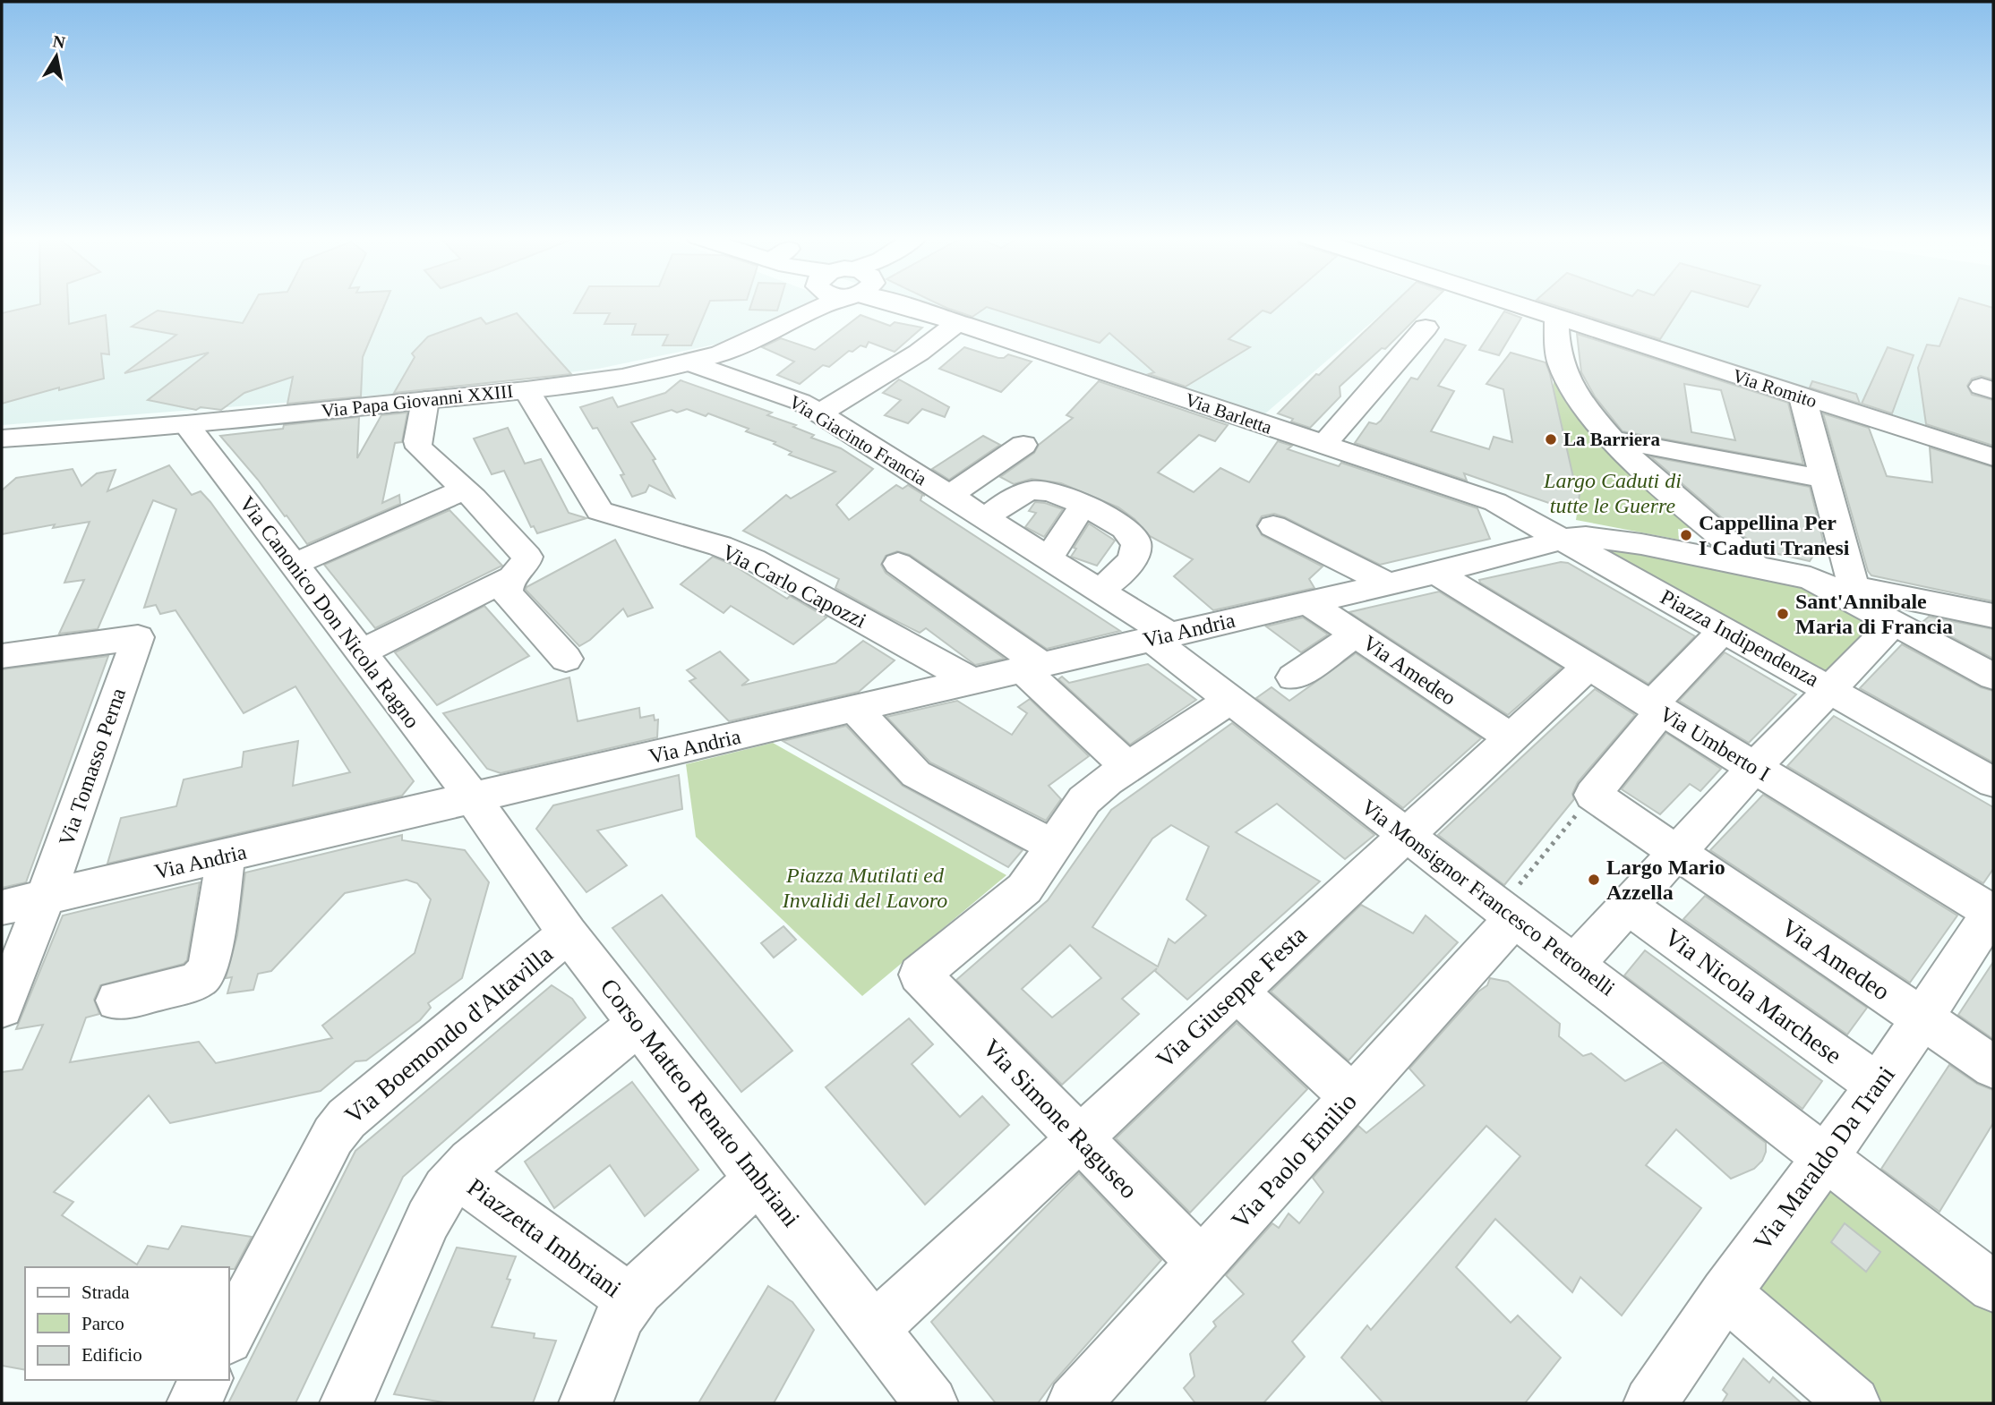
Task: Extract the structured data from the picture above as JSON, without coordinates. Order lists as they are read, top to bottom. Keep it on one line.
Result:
{"streets":{"street":["Via Romito","Via Papa Giovanni XXIII","Via Barletta","Via Giacinto Francia","Via Carlo Capozzi","Via Canonico Don Nicola Ragno","Via Andria","Piazza Indipendenza","Via Amedeo","Via Umberto I","Via Tomasso Perna","Via Monsignor Francesco Petronelli","Via Nicola Marchese","Via Giuseppe Festa","Via Boemondo d'Altavilla","Corso Matteo Renato Imbriani","Via Simone Raguseo","Via Maraldo Da Trani","Via Paolo Emilio","Piazzetta Imbriani"]},"crossings":[["Via Papa Giovanni XXIII","Via Giacinto Francia"],["Via Papa Giovanni XXIII","Via Carlo Capozzi"],["Via Papa Giovanni XXIII","Via Canonico Don Nicola Ragno"],["Via Barletta","Via Andria"],["Via Barletta","Piazza Indipendenza"],["Via Giacinto Francia","Via Andria"],["Via Giacinto Francia","Via Monsignor Francesco Petronelli"],["Via Carlo Capozzi","Via Andria"],["Via Canonico Don Nicola Ragno","Via Andria"],["Via Canonico Don Nicola Ragno","Corso Matteo Renato Imbriani"],["Via Andria","Piazza Indipendenza"],["Via Andria","Via Amedeo"],["Via Andria","Via Umberto I"],["Via Andria","Via Tomasso Perna"],["Via Andria","Via Monsignor Francesco Petronelli"],["Via Andria","Corso Matteo Renato Imbriani"],["Via Amedeo","Via Giuseppe Festa"],["Via Amedeo","Via Maraldo Da Trani"],["Via Umberto I","Via Giuseppe Festa"],["Via Umberto I","Via Maraldo Da Trani"],["Via Monsignor Francesco Petronelli","Via Giuseppe Festa"],["Via Monsignor Francesco Petronelli","Via Maraldo Da Trani"],["Via Monsignor Francesco Petronelli","Via Paolo Emilio"],["Via Nicola Marchese","Via Maraldo Da Trani"],["Via Giuseppe Festa","Corso Matteo Renato Imbriani"],["Via Giuseppe Festa","Via Simone Raguseo"],["Via Boemondo d'Altavilla","Corso Matteo Renato Imbriani"],["Corso Matteo Renato Imbriani","Piazzetta Imbriani"],["Via Simone Raguseo","Via Paolo Emilio"]],"parks":["Largo Caduti di tutte le Guerre","Piazza Mutilati ed Invalidi del Lavoro"],"places":["La Barriera","Cappellina Per I Caduti Tranesi","Sant'Annibale Maria di Francia","Largo Mario Azzella"],"legend":["Strada","Parco","Edificio"],"north":"top"}
